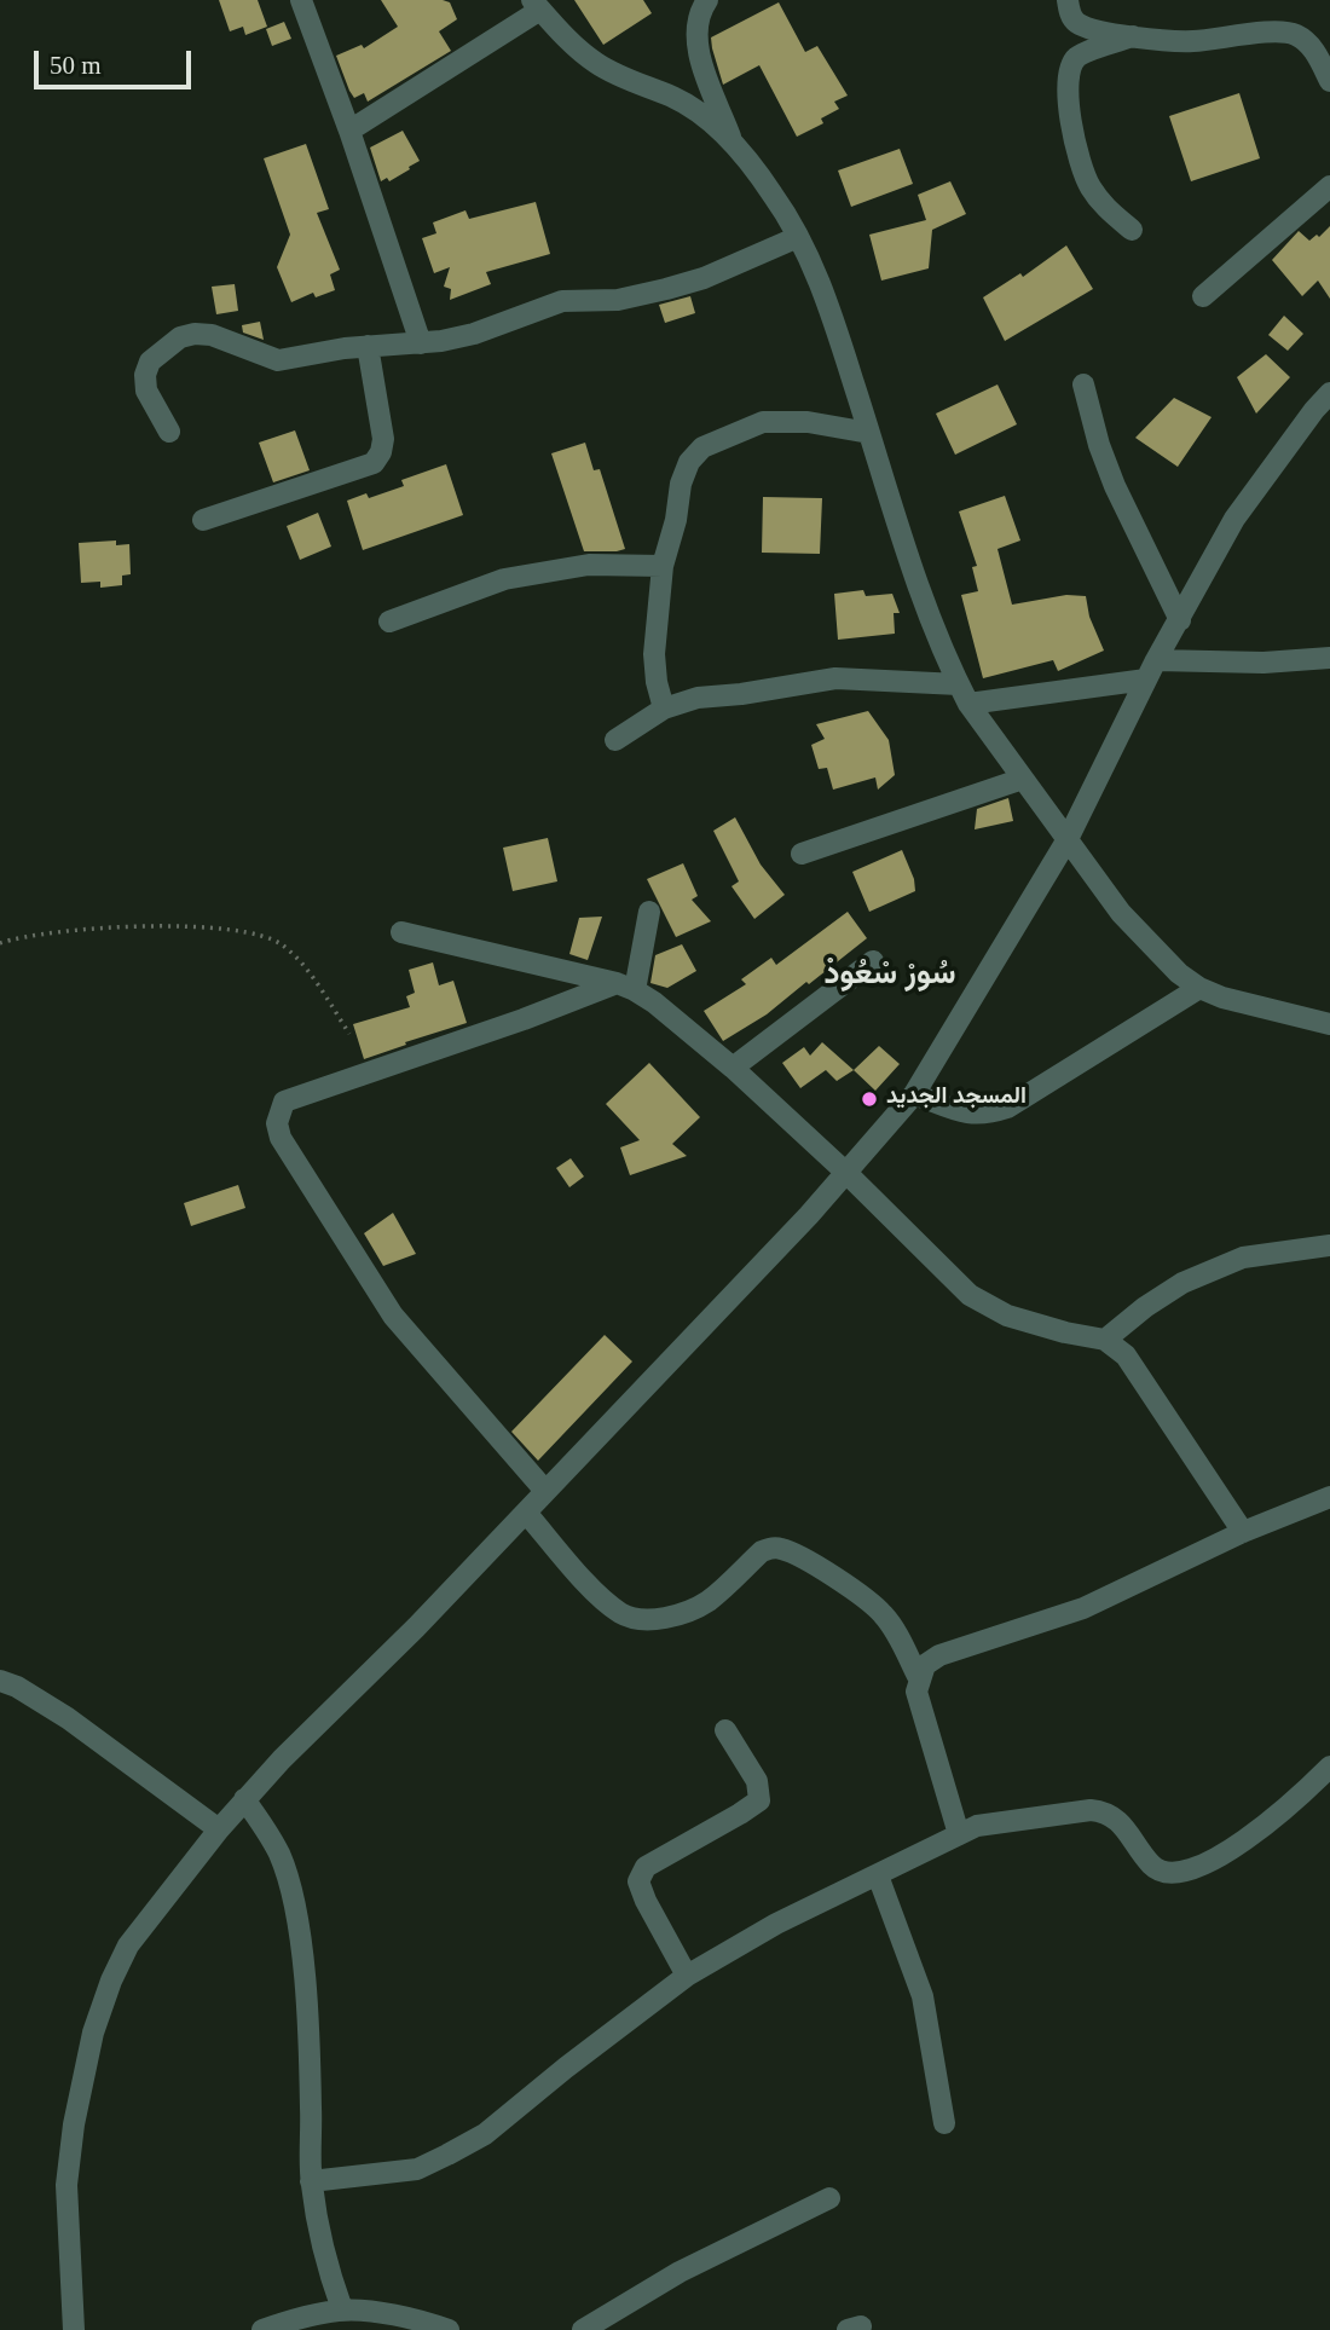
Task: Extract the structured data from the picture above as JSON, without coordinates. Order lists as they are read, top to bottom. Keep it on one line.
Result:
{"districts":["سُورْ سْعُودْ"],"places":["المسجد الجديد"],"scale_bar":"50 m"}
